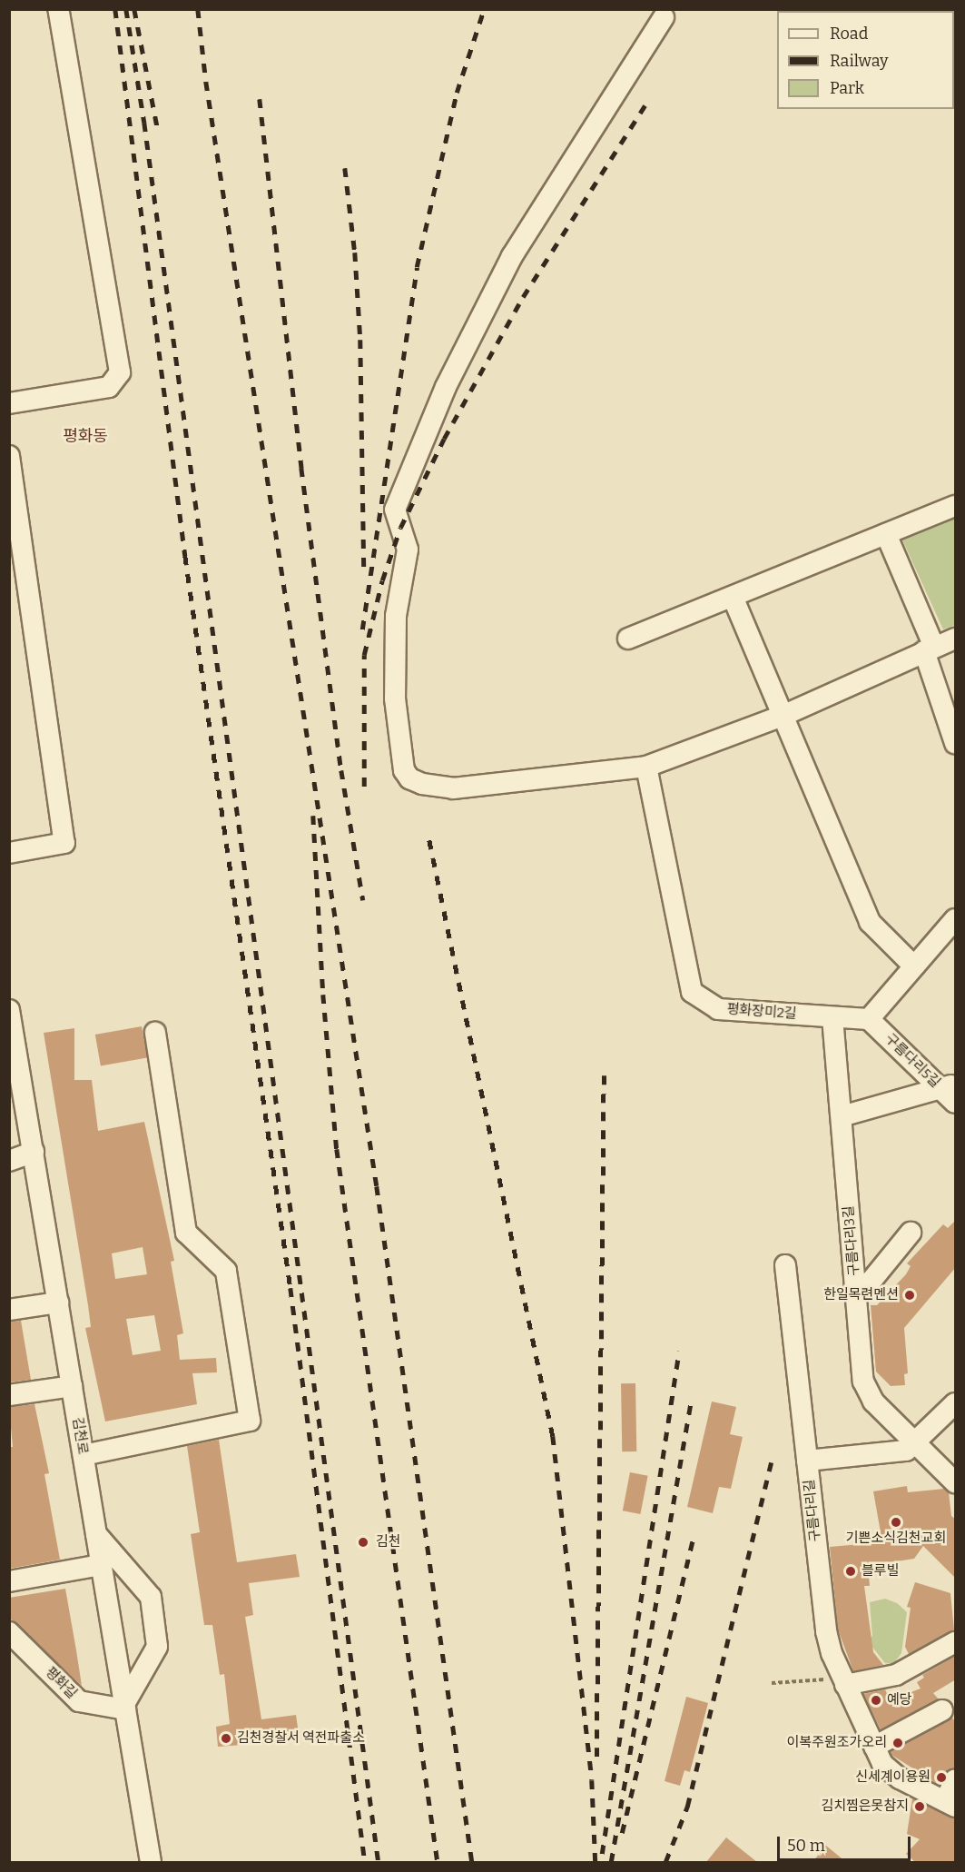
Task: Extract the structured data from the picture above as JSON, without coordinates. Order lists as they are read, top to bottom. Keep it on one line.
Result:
{"streets":{"street":["평화장미2길","구름다리5길","구름다리3길","김천로","구름다리길","평화길"]},"crossings":[["평화장미2길","구름다리5길"],["평화장미2길","구름다리3길"],["김천로","평화길"]],"districts":["평화동"],"places":["한일목련멘션","기쁜소식김천교회","김천","블루빌","예당","김천경찰서 역전파출소","이복주원조가오리","신세계이용원","김치찜은못참지"],"legend":["Road","Railway","Park"],"scale_bar":"50 m"}
